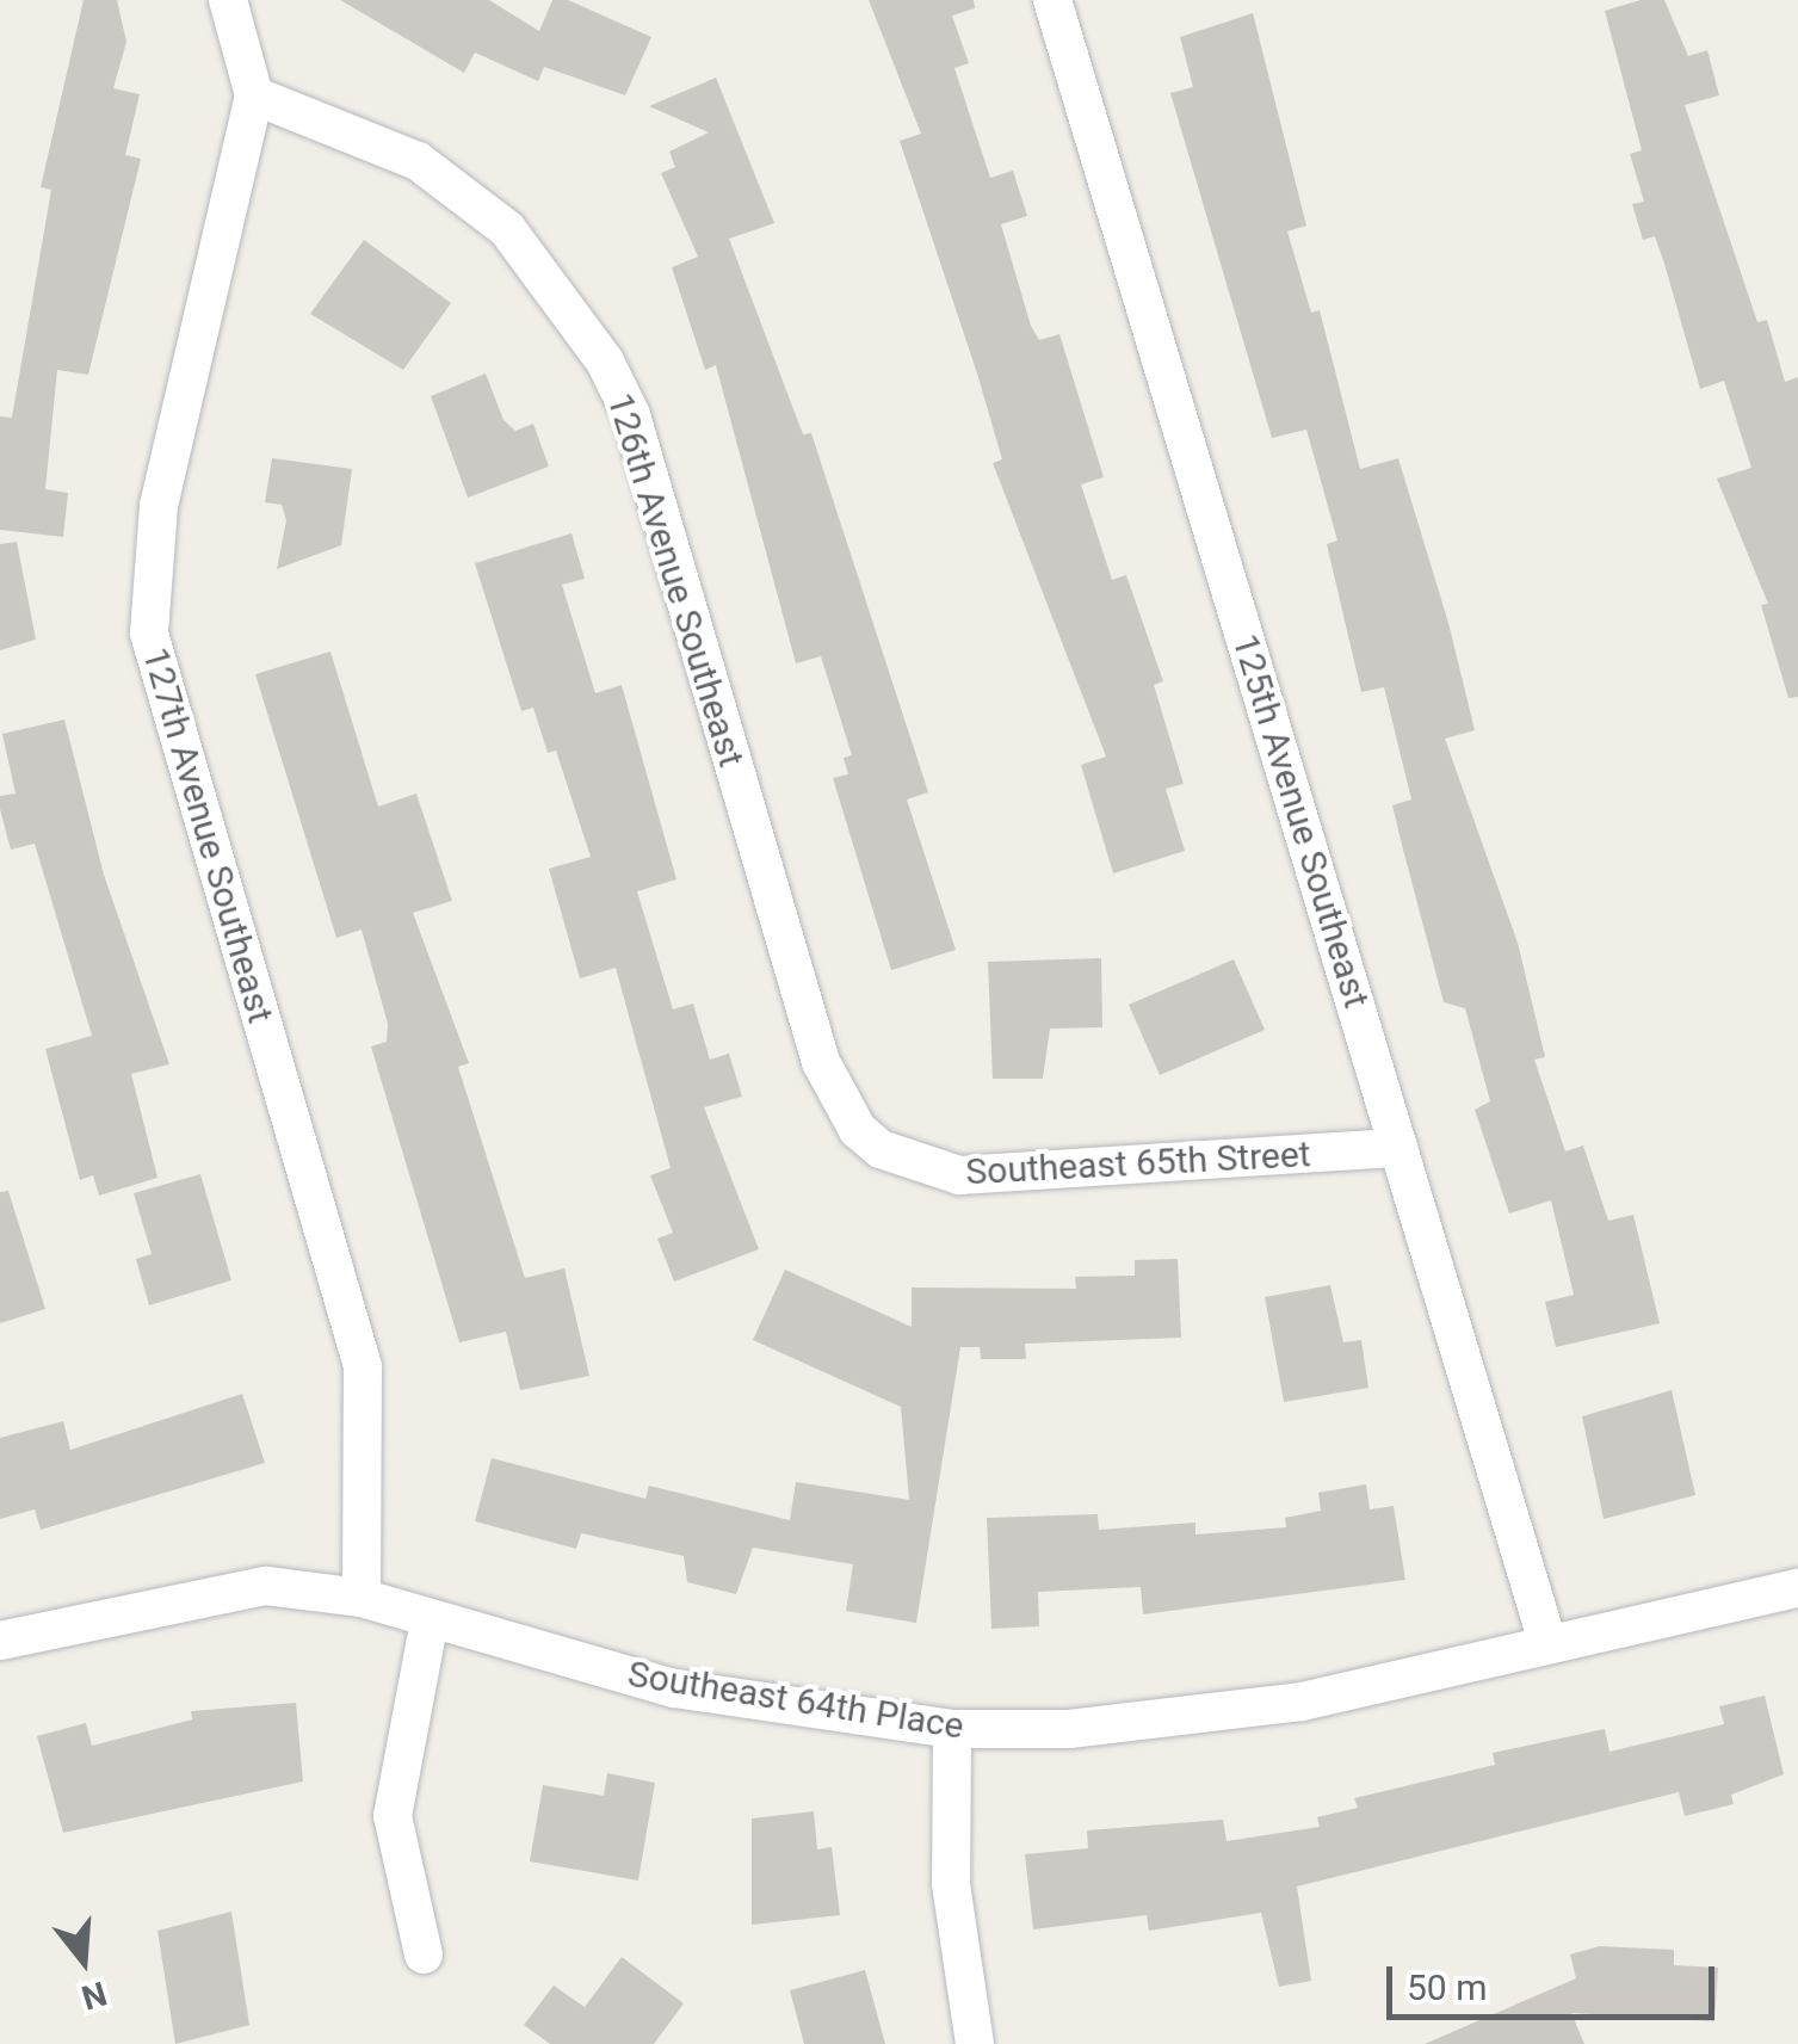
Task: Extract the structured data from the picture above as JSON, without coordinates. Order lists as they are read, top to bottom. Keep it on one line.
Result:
{"streets":{"street":["126th Avenue Southeast","125th Avenue Southeast","127th Avenue Southeast","Southeast 65th Street","Southeast 64th Place"]},"crossings":[["126th Avenue Southeast","127th Avenue Southeast"],["126th Avenue Southeast","Southeast 65th Street"],["125th Avenue Southeast","Southeast 65th Street"],["125th Avenue Southeast","Southeast 64th Place"],["127th Avenue Southeast","Southeast 64th Place"]],"scale_bar":"50 m","north":"bottom"}
